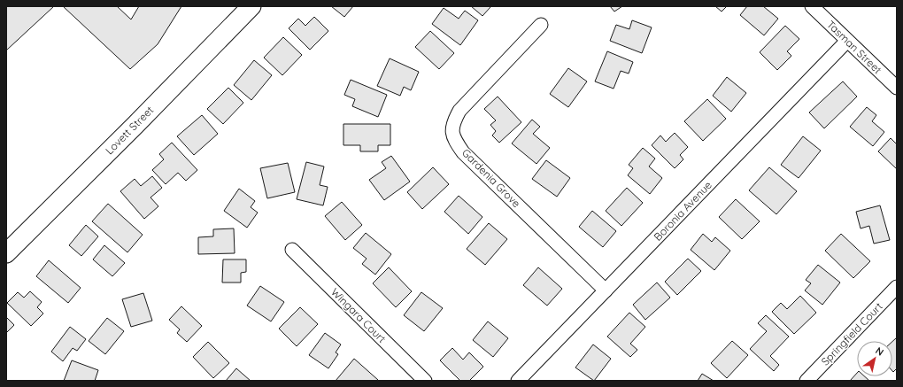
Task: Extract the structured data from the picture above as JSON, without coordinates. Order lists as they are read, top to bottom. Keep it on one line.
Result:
{"streets":{"street":["Tasman Street","Lovett Street","Gardenia Grove","Boronia Avenue","Wingara Court","Springfield Court"]},"crossings":[["Tasman Street","Boronia Avenue"],["Gardenia Grove","Boronia Avenue"]],"north":"top right"}
